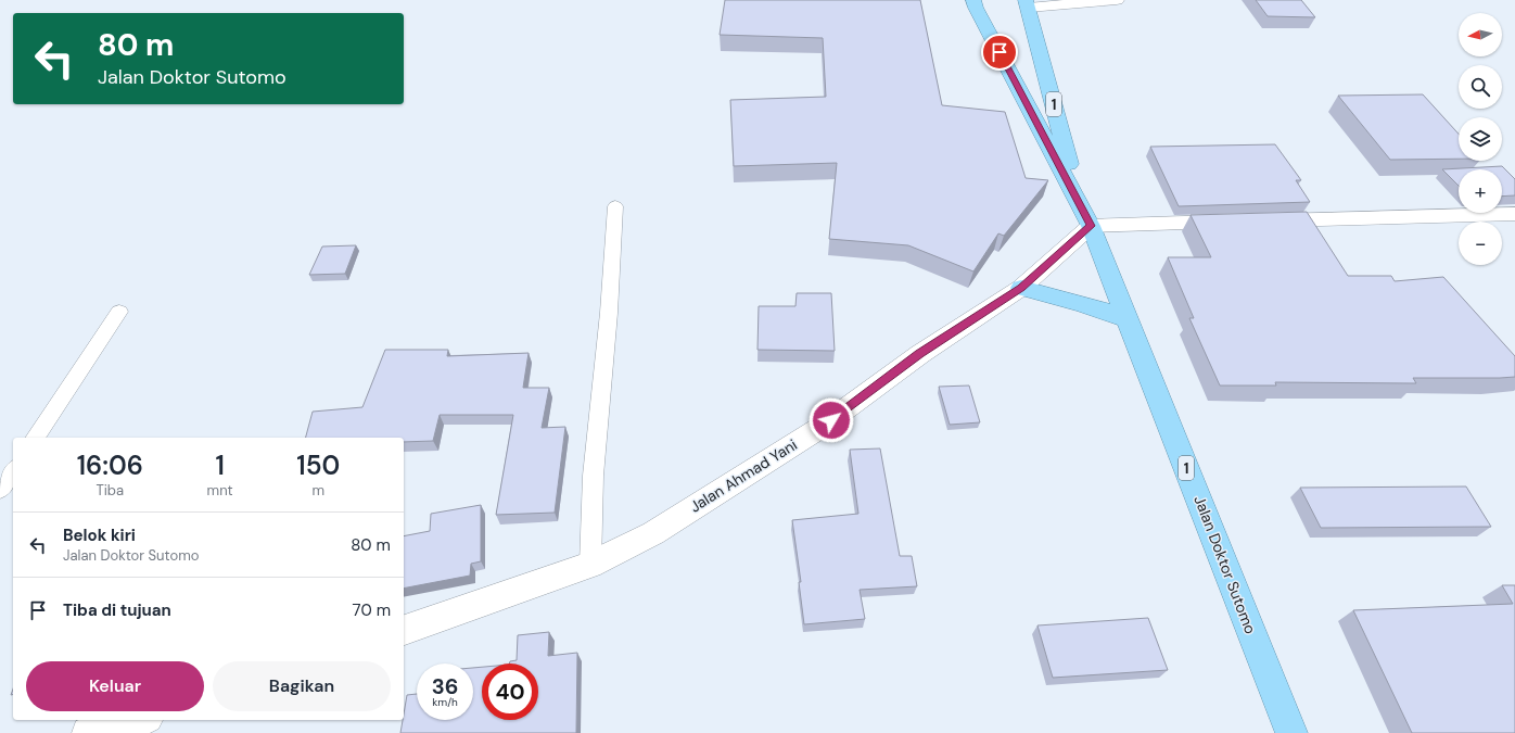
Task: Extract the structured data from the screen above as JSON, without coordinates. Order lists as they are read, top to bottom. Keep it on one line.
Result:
{"streets":{"highway":["1","Jalan Doktor Sutomo"],"street":["Jalan Ahmad Yani"]},"crossings":[["Jalan Ahmad Yani","Jalan Doktor Sutomo"]],"north":"left","page":{"map_buttons":["+","−"],"turn":["80 m","Jalan Doktor Sutomo"],"eta":["16:06","Tiba","1","mnt","150","m"],"list":[{"name":"Belok kiri","note":"Jalan Doktor Sutomo","value":"80 m"},{"name":"Tiba di tujuan","value":"70 m"}],"buttons":["Keluar","Bagikan"],"speed":"36 km/h","limit":"40"}}
